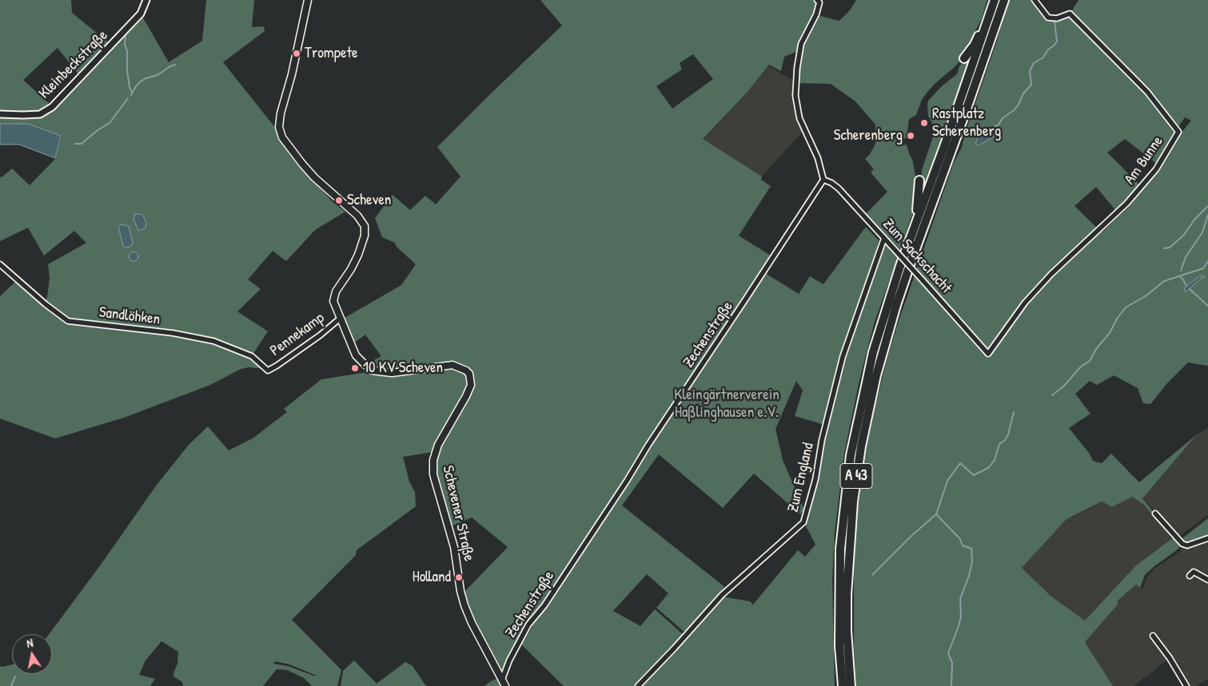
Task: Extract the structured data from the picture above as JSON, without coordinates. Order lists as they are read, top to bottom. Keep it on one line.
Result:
{"streets":{"highway":["A 43"],"main road":["Schevener Straße"],"street":["Kleinbeckstraße","Am Bunne","Zum Sackschacht","Sandlöhken","Pennekamp","Zechenstraße","Zum England"]},"crossings":[["Am Bunne","Zum Sackschacht"],["Zum Sackschacht","Zechenstraße"],["Zum Sackschacht","Zum England"],["Sandlöhken","Pennekamp"],["Pennekamp","Schevener Straße"],["Zechenstraße","Schevener Straße"]],"parks":["Kleingärtnerverein Haßlinghausen e.V."],"places":["Trompete","Rastplatz Scherenberg","Scherenberg","Scheven","10 KV Scheven","Holland"],"north":"top"}
